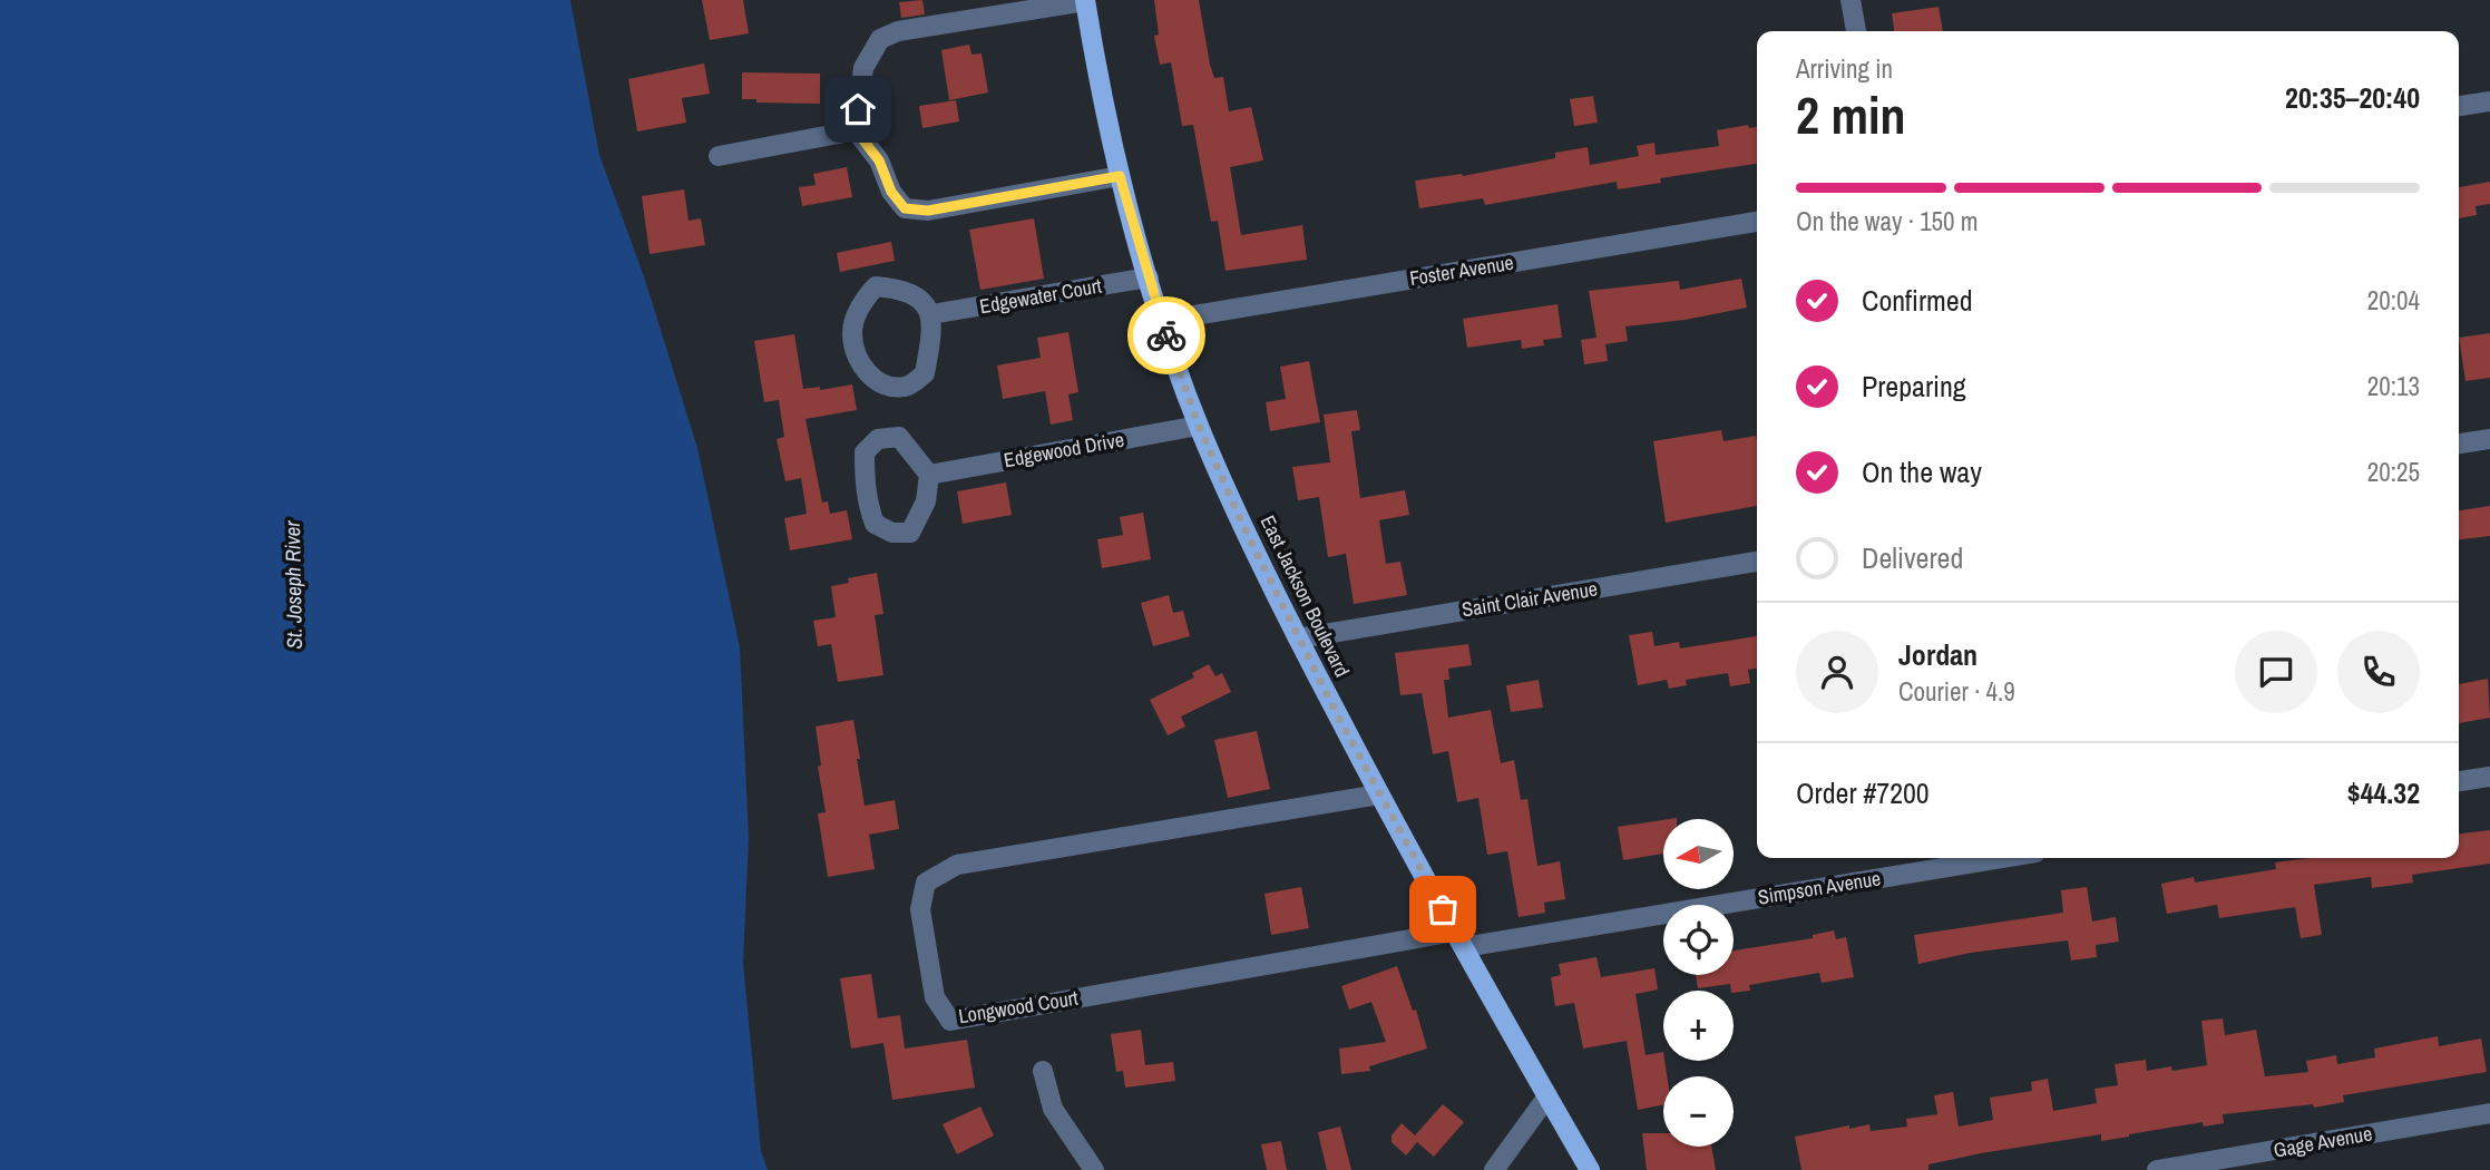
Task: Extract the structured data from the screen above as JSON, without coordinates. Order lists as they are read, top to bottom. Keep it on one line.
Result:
{"streets":{"main road":["East Jackson Boulevard"],"street":["Foster Avenue","Edgewater Court","Edgewood Drive","Saint Clair Avenue","Simpson Avenue","Longwood Court","Gage Avenue"]},"crossings":[["Foster Avenue","East Jackson Boulevard"],["Edgewater Court","East Jackson Boulevard"],["Edgewood Drive","East Jackson Boulevard"],["East Jackson Boulevard","Saint Clair Avenue"],["East Jackson Boulevard","Simpson Avenue"],["East Jackson Boulevard","Longwood Court"],["Simpson Avenue","Longwood Court"]],"water":["St. Joseph River"],"north":"left","page":{"heading":["2 min","Arriving in","20:35–20:40"],"panel":["Jordan","Courier · 4.9","Order #7200","$44.32"],"bar":"On the way · 150 m","list":[["Confirmed","20:04"],["Preparing","20:13"],["On the way","20:25"],"Delivered"],"map_buttons":["+","−"]}}
